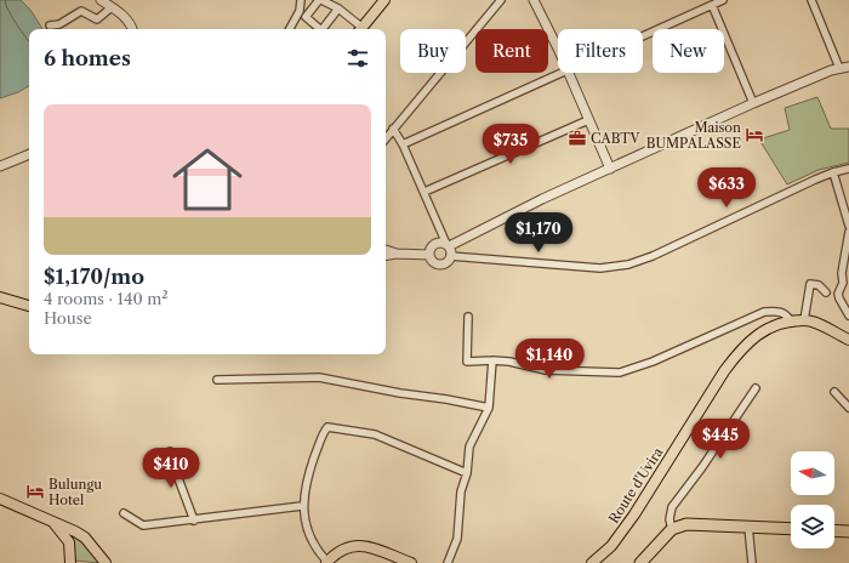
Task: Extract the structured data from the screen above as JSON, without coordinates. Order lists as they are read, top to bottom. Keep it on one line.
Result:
{"streets":{"main road":["Route d'Uvira"]},"places":{"hotel":["Maison BUMPALASSE","Bulungu Hotel"],"office":["CABTV"]},"north":"left","page":{"chip":["Buy","Rent","Filters","New"],"heading":"6 homes","list":[{"name":"$1,170/mo","note":"4 rooms · 140 m² · House"}],"price":["$735","$633","$1,170","$1,140","$445","$410"]}}
